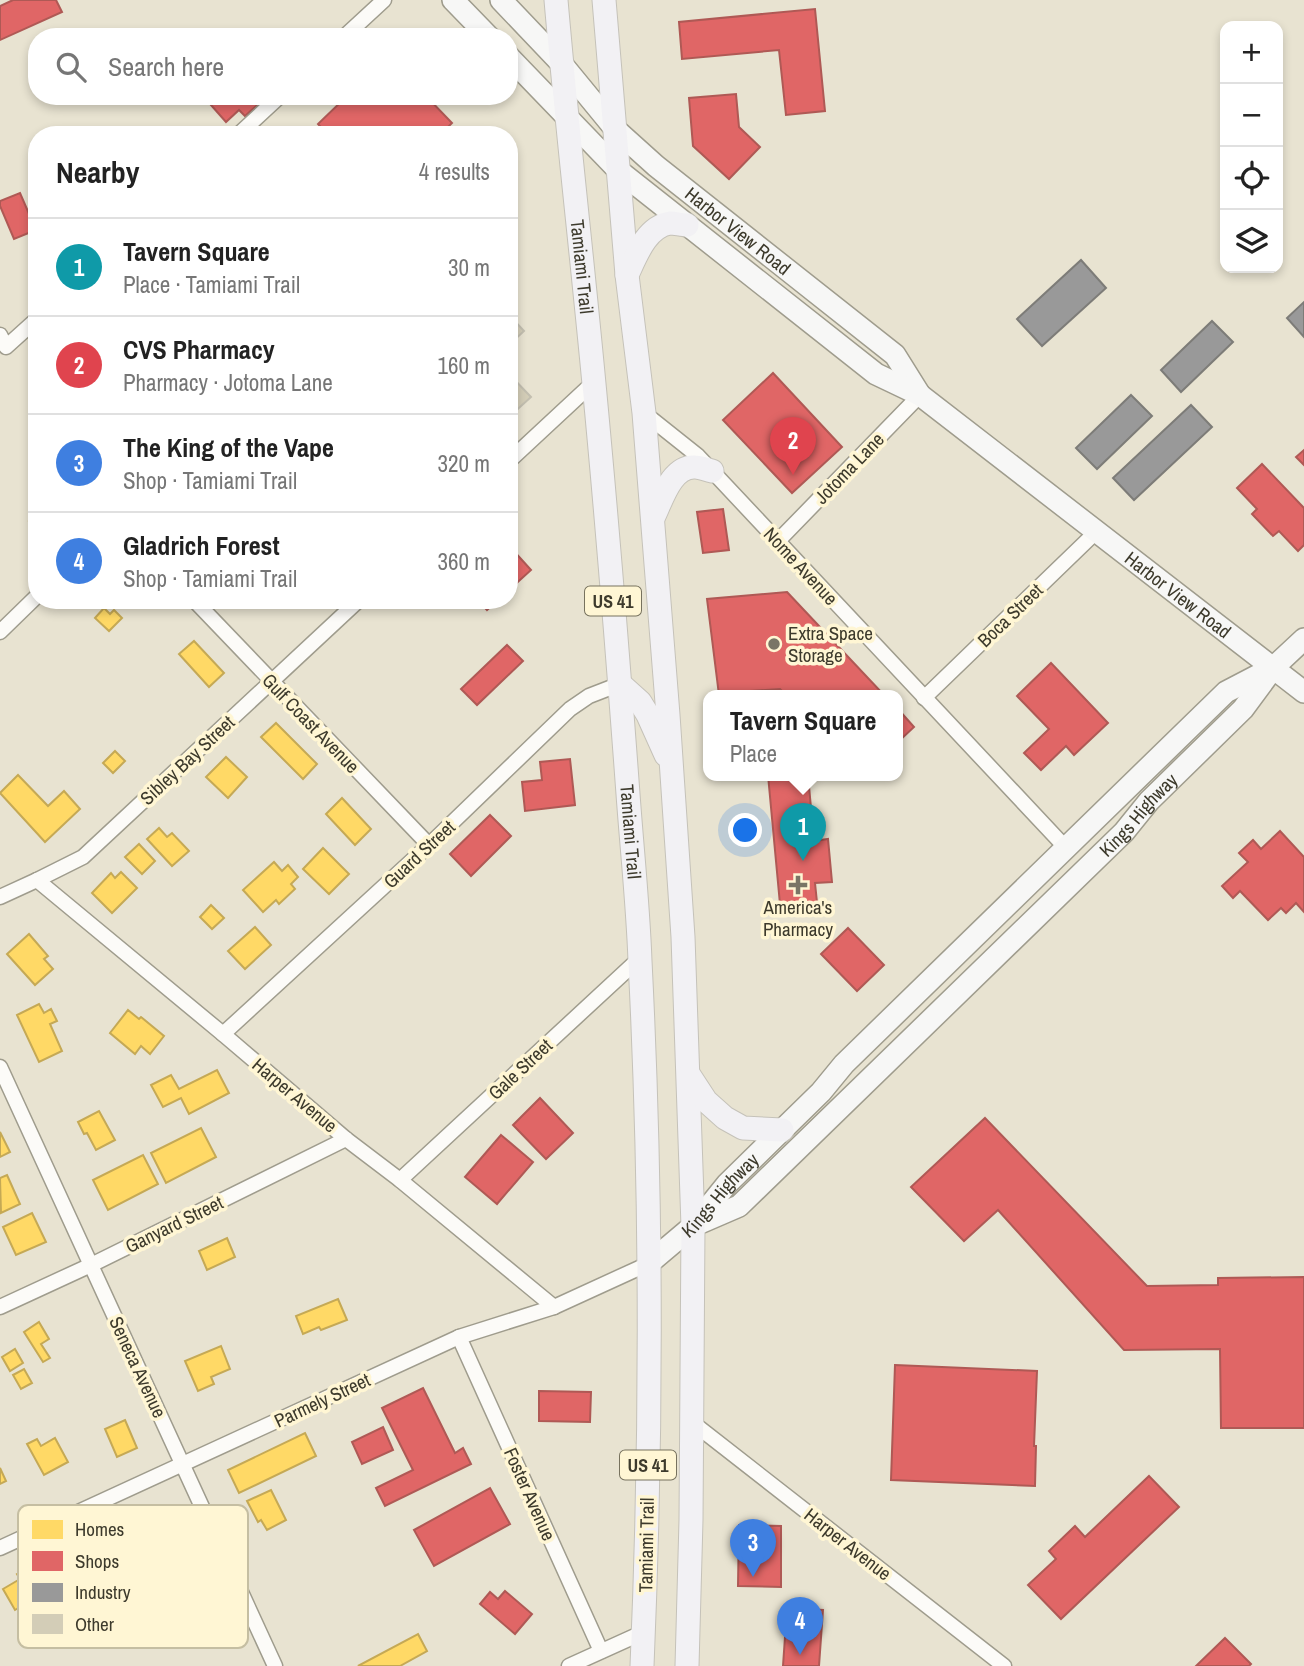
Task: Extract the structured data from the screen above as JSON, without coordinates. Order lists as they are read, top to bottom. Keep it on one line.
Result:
{"streets":{"main road":["Harbor View Road","Tamiami Trail","US 41","Kings Highway"],"street":["Jotoma Lane","Nome Avenue","Boca Street","Gulf Coast Avenue","Sibley Bay Street","Guard Street","Gale Street","Harper Avenue","Ganyard Street","Seneca Avenue","Parmely Street","Foster Avenue"]},"crossings":[["Harbor View Road","Tamiami Trail"],["Harbor View Road","Jotoma Lane"],["Harbor View Road","US 41"],["Harbor View Road","Boca Street"],["Harbor View Road","Kings Highway"],["Tamiami Trail","Guard Street"],["Tamiami Trail","Gale Street"],["Tamiami Trail","Parmely Street"],["Jotoma Lane","Nome Avenue"],["Nome Avenue","US 41"],["Nome Avenue","Boca Street"],["Nome Avenue","Kings Highway"],["US 41","Kings Highway"],["US 41","Harper Avenue"],["Gulf Coast Avenue","Sibley Bay Street"],["Gulf Coast Avenue","Guard Street"],["Sibley Bay Street","Harper Avenue"],["Guard Street","Harper Avenue"],["Gale Street","Harper Avenue"],["Harper Avenue","Ganyard Street"],["Harper Avenue","Parmely Street"],["Ganyard Street","Seneca Avenue"],["Seneca Avenue","Parmely Street"],["Parmely Street","Foster Avenue"]],"places":{"other":["Extra Space Storage"],"health":["America's Pharmacy"]},"legend":["Homes","Shops","Industry","Other"],"page":{"map_buttons":["+","−"],"search":"Search here","heading":["Nearby","4 results"],"list":[{"mark":"1","name":"Tavern Square","note":"Place · Tamiami Trail","value":"30 m"},{"mark":"2","name":"CVS Pharmacy","note":"Pharmacy · Jotoma Lane","value":"160 m"},{"mark":"3","name":"The King of the Vape","note":"Shop · Tamiami Trail","value":"320 m"},{"mark":"4","name":"Gladrich Forest","note":"Shop · Tamiami Trail","value":"360 m"}],"pins":["2","1","3","4"],"popup":["Tavern Square","Place"]}}
